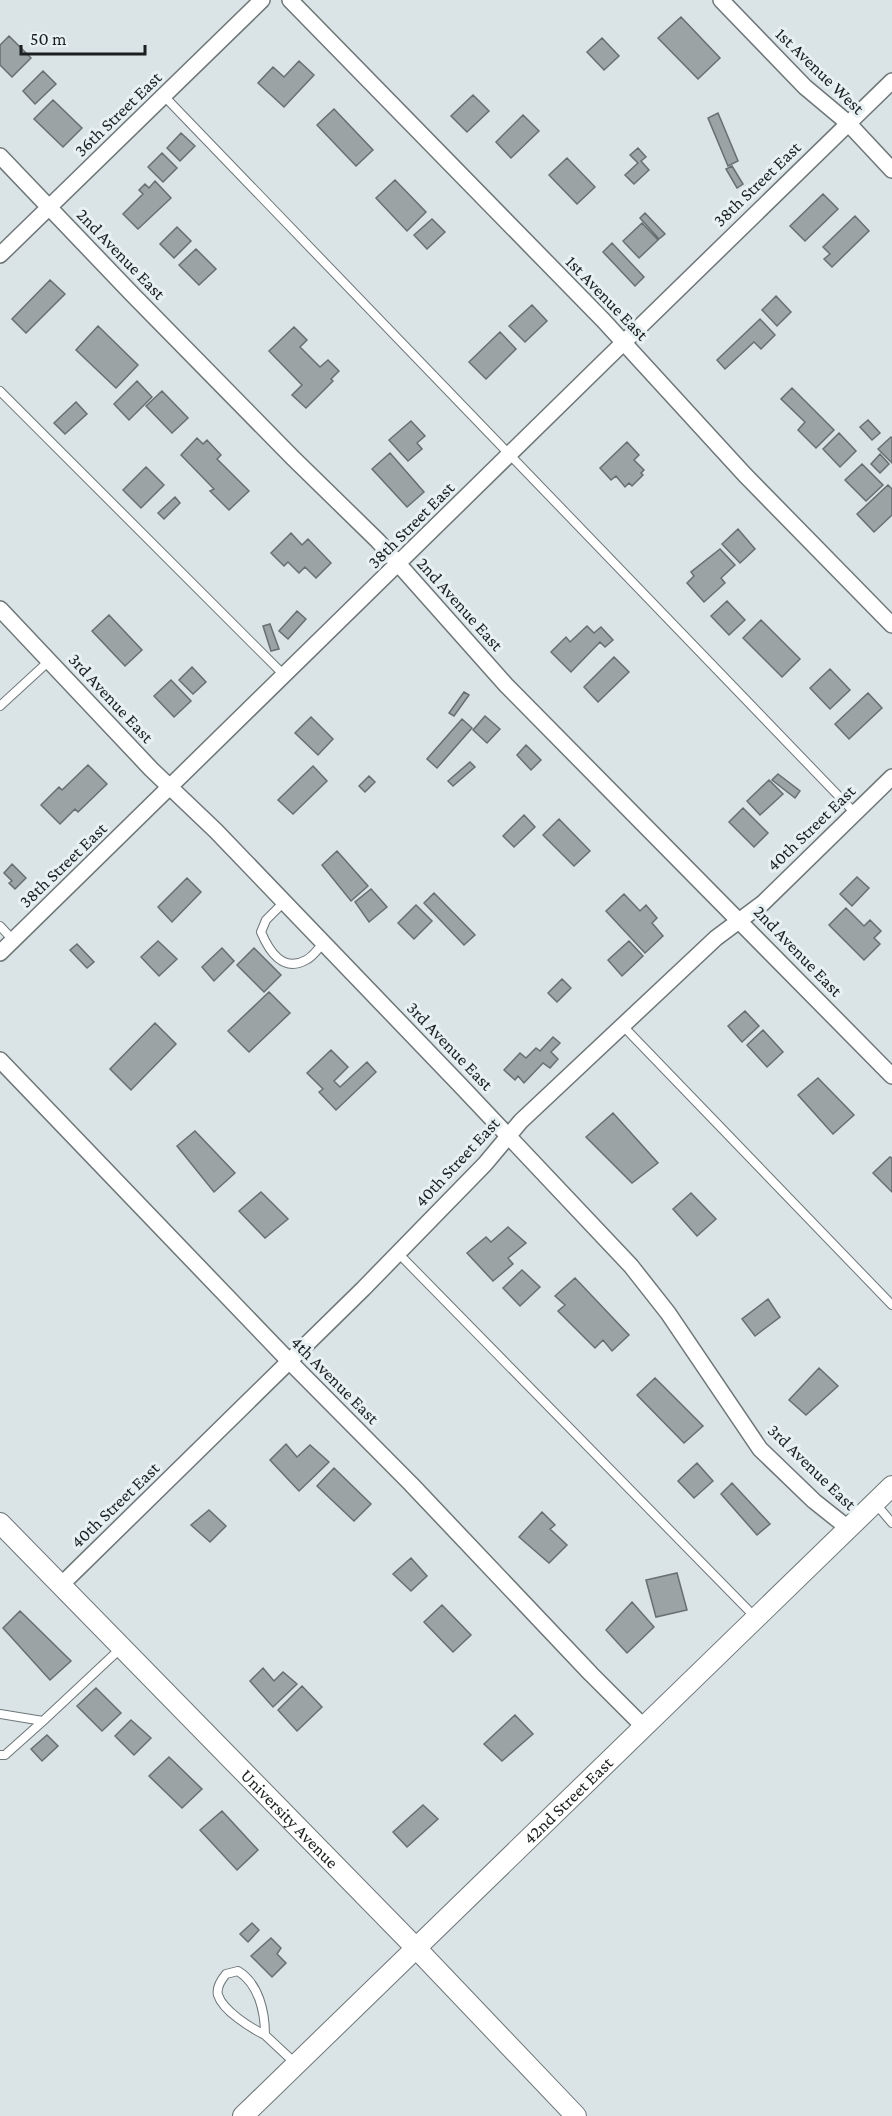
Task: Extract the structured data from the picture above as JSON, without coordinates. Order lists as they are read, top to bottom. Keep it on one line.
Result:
{"streets":{"main road":["42nd Street East","University Avenue"],"street":["1st Avenue West","36th Street East","38th Street East","2nd Avenue East","1st Avenue East","3rd Avenue East","40th Street East","4th Avenue East"]},"crossings":[["1st Avenue West","38th Street East"],["36th Street East","2nd Avenue East"],["38th Street East","2nd Avenue East"],["38th Street East","1st Avenue East"],["38th Street East","3rd Avenue East"],["2nd Avenue East","40th Street East"],["3rd Avenue East","40th Street East"],["3rd Avenue East","42nd Street East"],["40th Street East","4th Avenue East"],["40th Street East","University Avenue"],["4th Avenue East","42nd Street East"],["42nd Street East","University Avenue"]],"scale_bar":"50 m"}
